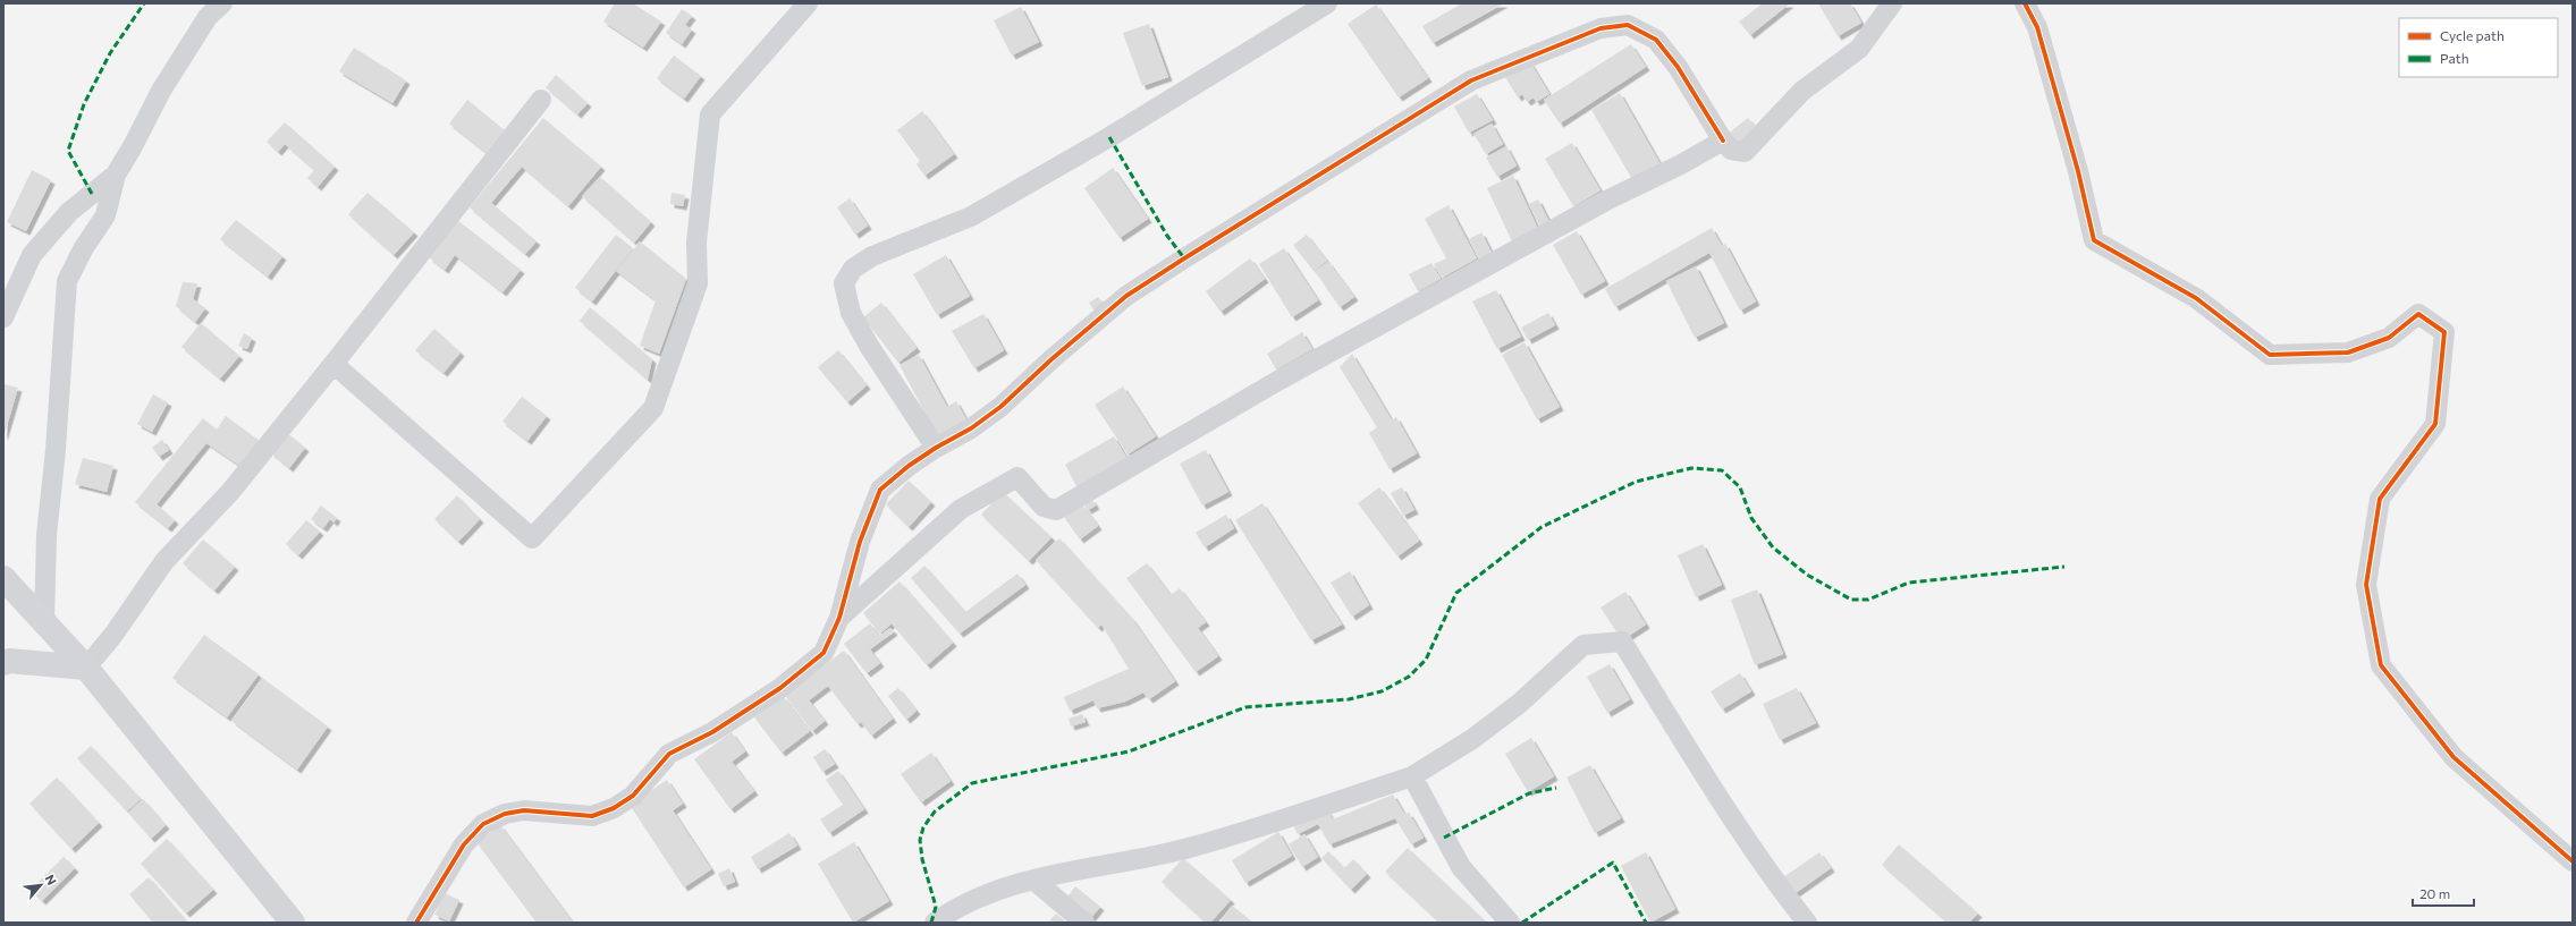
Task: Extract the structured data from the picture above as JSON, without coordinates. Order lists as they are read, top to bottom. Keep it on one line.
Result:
{"legend":["Cycle path","Path"],"scale_bar":"20 m","north":"top right"}
